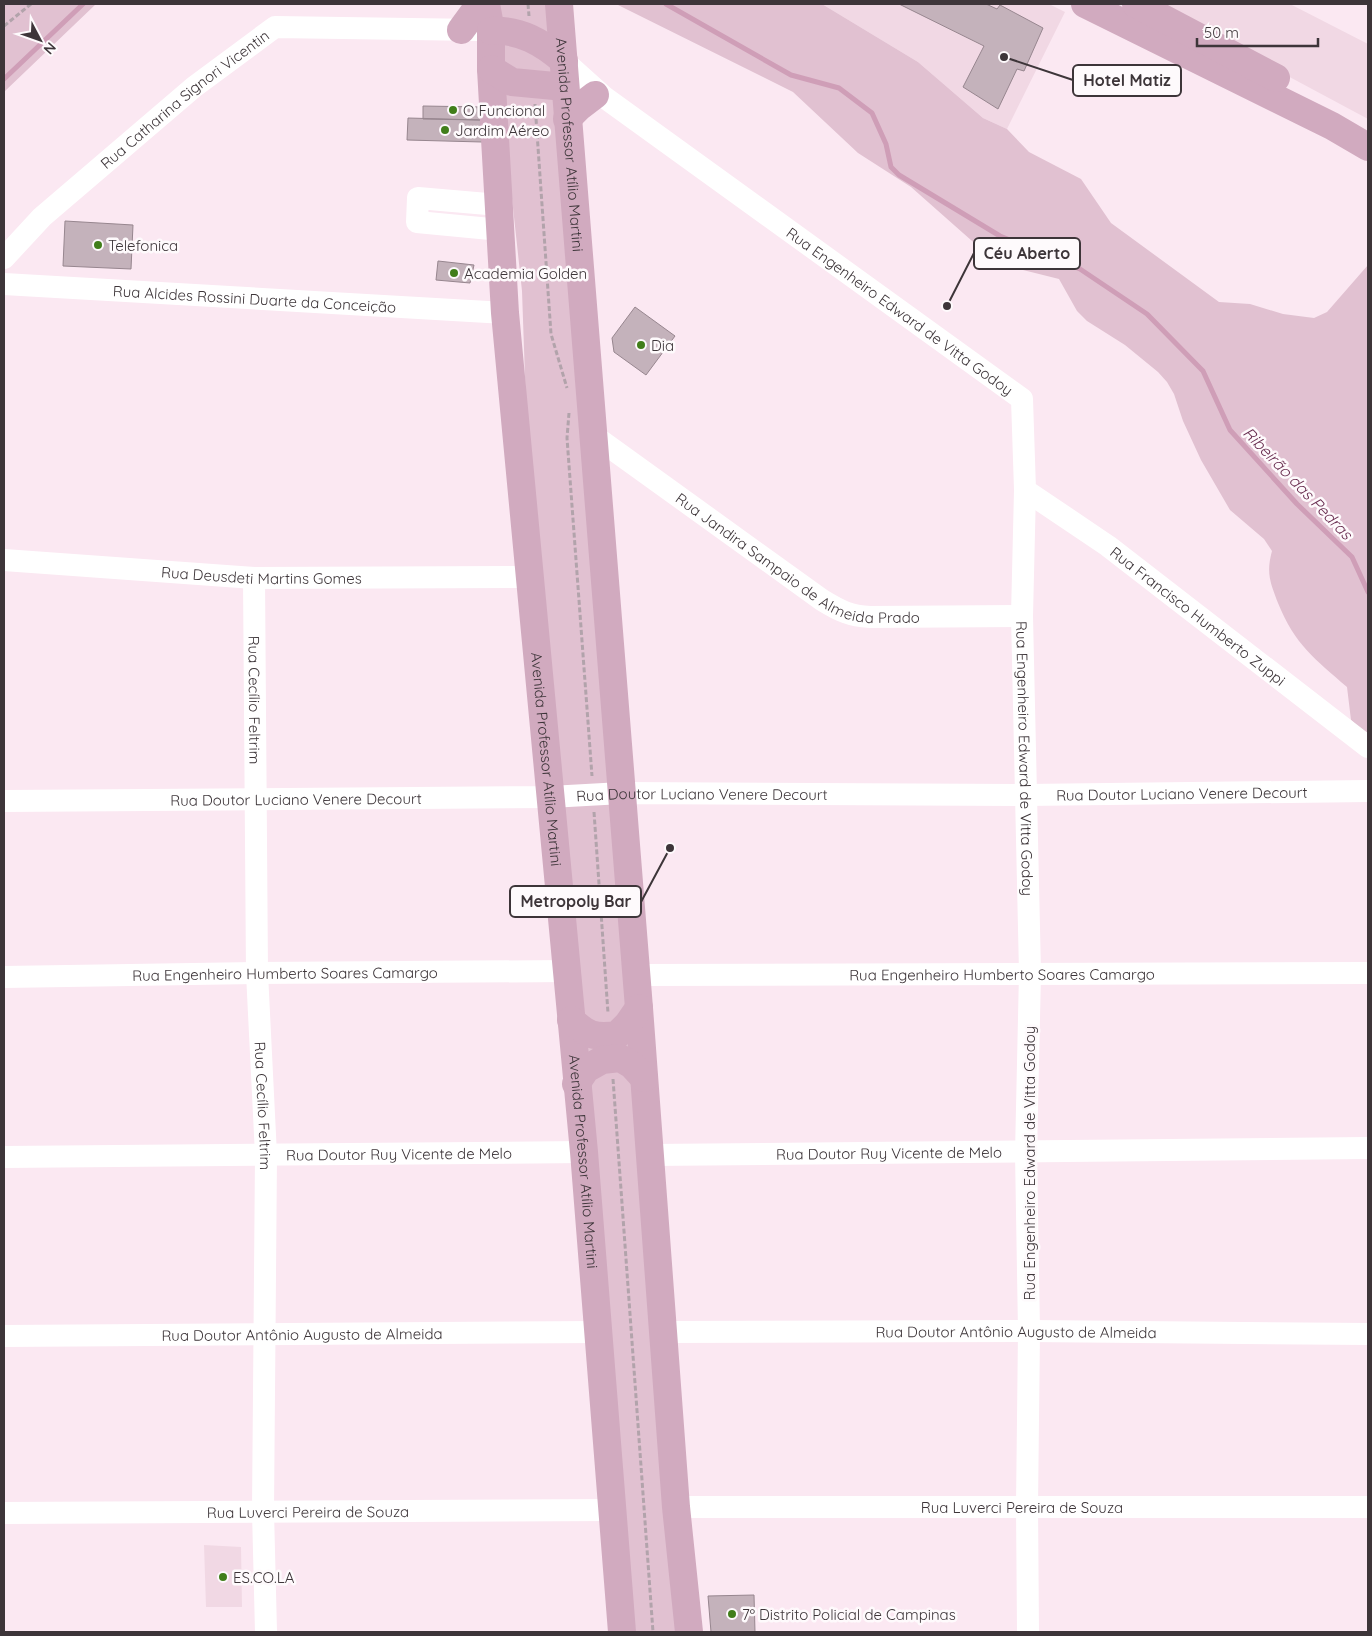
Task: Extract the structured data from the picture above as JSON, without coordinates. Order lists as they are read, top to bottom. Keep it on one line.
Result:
{"streets":{"main road":["Avenida Professor Atílio Martini"],"street":["Rua Catharina Signori Vicentin","Rua Alcides Rossini Duarte da Conceição","Rua Engenheiro Edward de Vitta Godoy","Rua Jandira Sampaio de Almeida Prado","Rua Deusdeti Martins Gomes","Rua Francisco Humberto Zuppi","Rua Cecílio Feltrim","Rua Doutor Luciano Venere Decourt","Rua Engenheiro Humberto Soares Camargo","Rua Doutor Ruy Vicente de Melo","Rua Doutor Antônio Augusto de Almeida","Rua Luverci Pereira de Souza"]},"crossings":[["Rua Catharina Signori Vicentin","Avenida Professor Atílio Martini"],["Avenida Professor Atílio Martini","Rua Alcides Rossini Duarte da Conceição"],["Avenida Professor Atílio Martini","Rua Engenheiro Edward de Vitta Godoy"],["Avenida Professor Atílio Martini","Rua Jandira Sampaio de Almeida Prado"],["Avenida Professor Atílio Martini","Rua Doutor Luciano Venere Decourt"],["Avenida Professor Atílio Martini","Rua Engenheiro Humberto Soares Camargo"],["Avenida Professor Atílio Martini","Rua Doutor Ruy Vicente de Melo"],["Avenida Professor Atílio Martini","Rua Doutor Antônio Augusto de Almeida"],["Avenida Professor Atílio Martini","Rua Luverci Pereira de Souza"],["Rua Engenheiro Edward de Vitta Godoy","Rua Jandira Sampaio de Almeida Prado"],["Rua Engenheiro Edward de Vitta Godoy","Rua Francisco Humberto Zuppi"],["Rua Engenheiro Edward de Vitta Godoy","Rua Doutor Luciano Venere Decourt"],["Rua Engenheiro Edward de Vitta Godoy","Rua Engenheiro Humberto Soares Camargo"],["Rua Engenheiro Edward de Vitta Godoy","Rua Doutor Ruy Vicente de Melo"],["Rua Engenheiro Edward de Vitta Godoy","Rua Doutor Antônio Augusto de Almeida"],["Rua Engenheiro Edward de Vitta Godoy","Rua Luverci Pereira de Souza"],["Rua Deusdeti Martins Gomes","Rua Cecílio Feltrim"],["Rua Cecílio Feltrim","Rua Doutor Luciano Venere Decourt"],["Rua Cecílio Feltrim","Rua Engenheiro Humberto Soares Camargo"],["Rua Cecílio Feltrim","Rua Doutor Ruy Vicente de Melo"],["Rua Cecílio Feltrim","Rua Doutor Antônio Augusto de Almeida"],["Rua Cecílio Feltrim","Rua Luverci Pereira de Souza"]],"water":["Ribeirão das Pedras"],"places":["Hotel Matiz","O Funcional","Jardim Aéreo","Telefonica","Academia Golden","Céu Aberto","Dia","Metropoly Bar","ES.CO.LA","7º Distrito Policial de Campinas"],"scale_bar":"50 m","north":"bottom right"}
